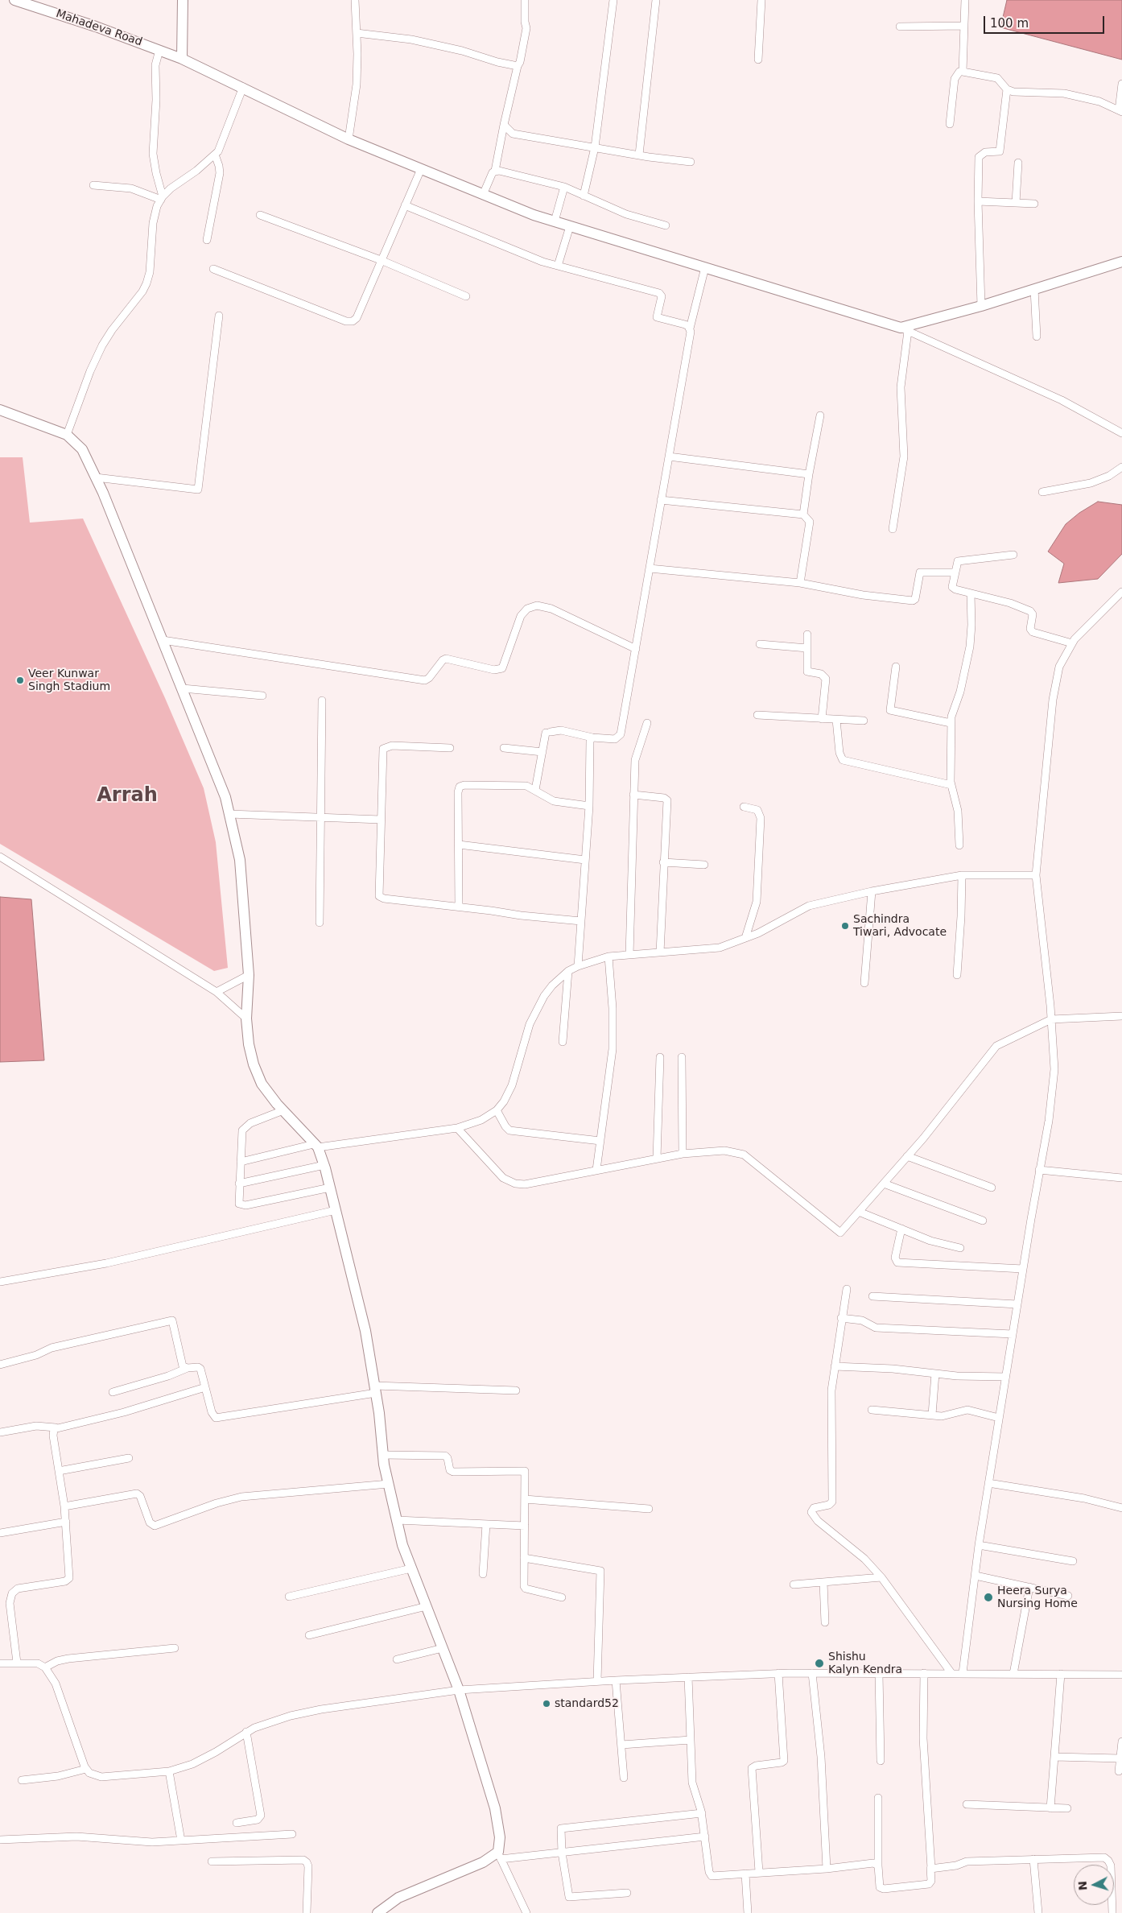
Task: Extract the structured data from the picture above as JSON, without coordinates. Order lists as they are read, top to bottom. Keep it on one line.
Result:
{"streets":{"street":["Mahadeva Road"]},"districts":["Arrah"],"places":["Veer Kunwar Singh Stadium","Sachindra Tiwari, Advocate","Heera Surya Nursing Home","Shishu Kalyn Kendra","standard52"],"scale_bar":"100 m","north":"left"}
